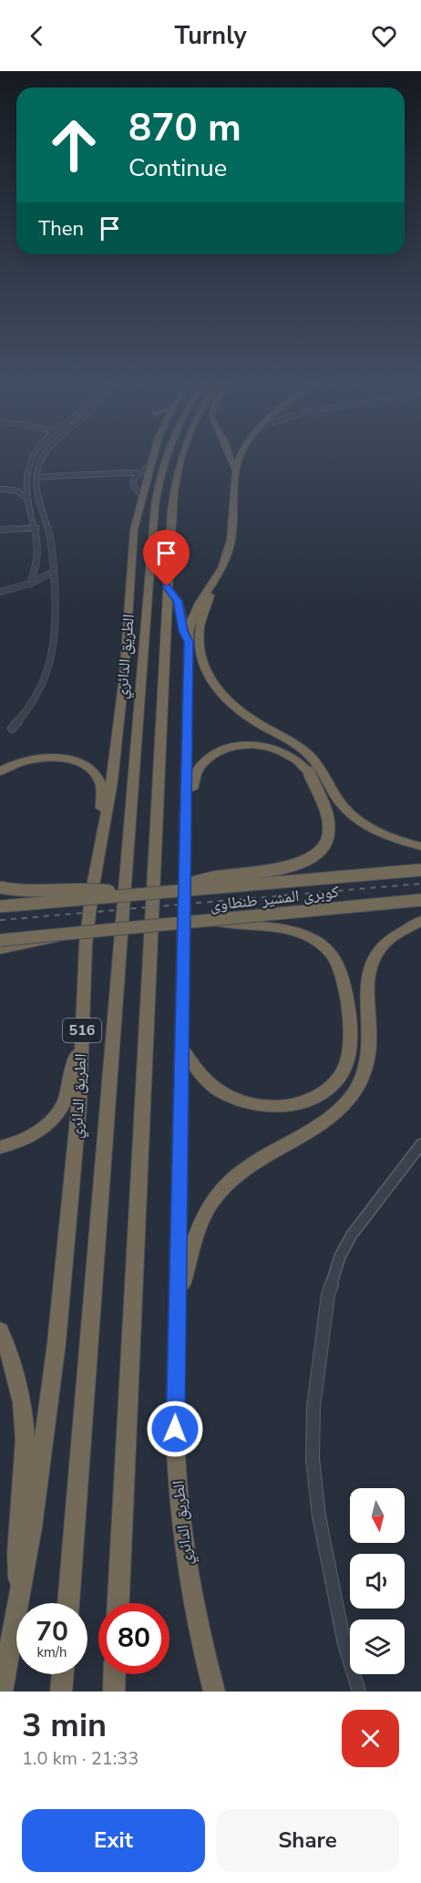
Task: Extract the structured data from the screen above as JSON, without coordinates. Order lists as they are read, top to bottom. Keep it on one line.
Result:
{"streets":{"highway":["الطريق الدائري","كوبرى المشير طنطاوى","516"]},"north":"bottom","page":{"header":"Turnly","turn":["870 m","Continue"],"then":"Then","speed":"70 km/h","limit":"80","heading":["3 min","1.0 km · 21:33"],"buttons":["Exit","Share"]}}
